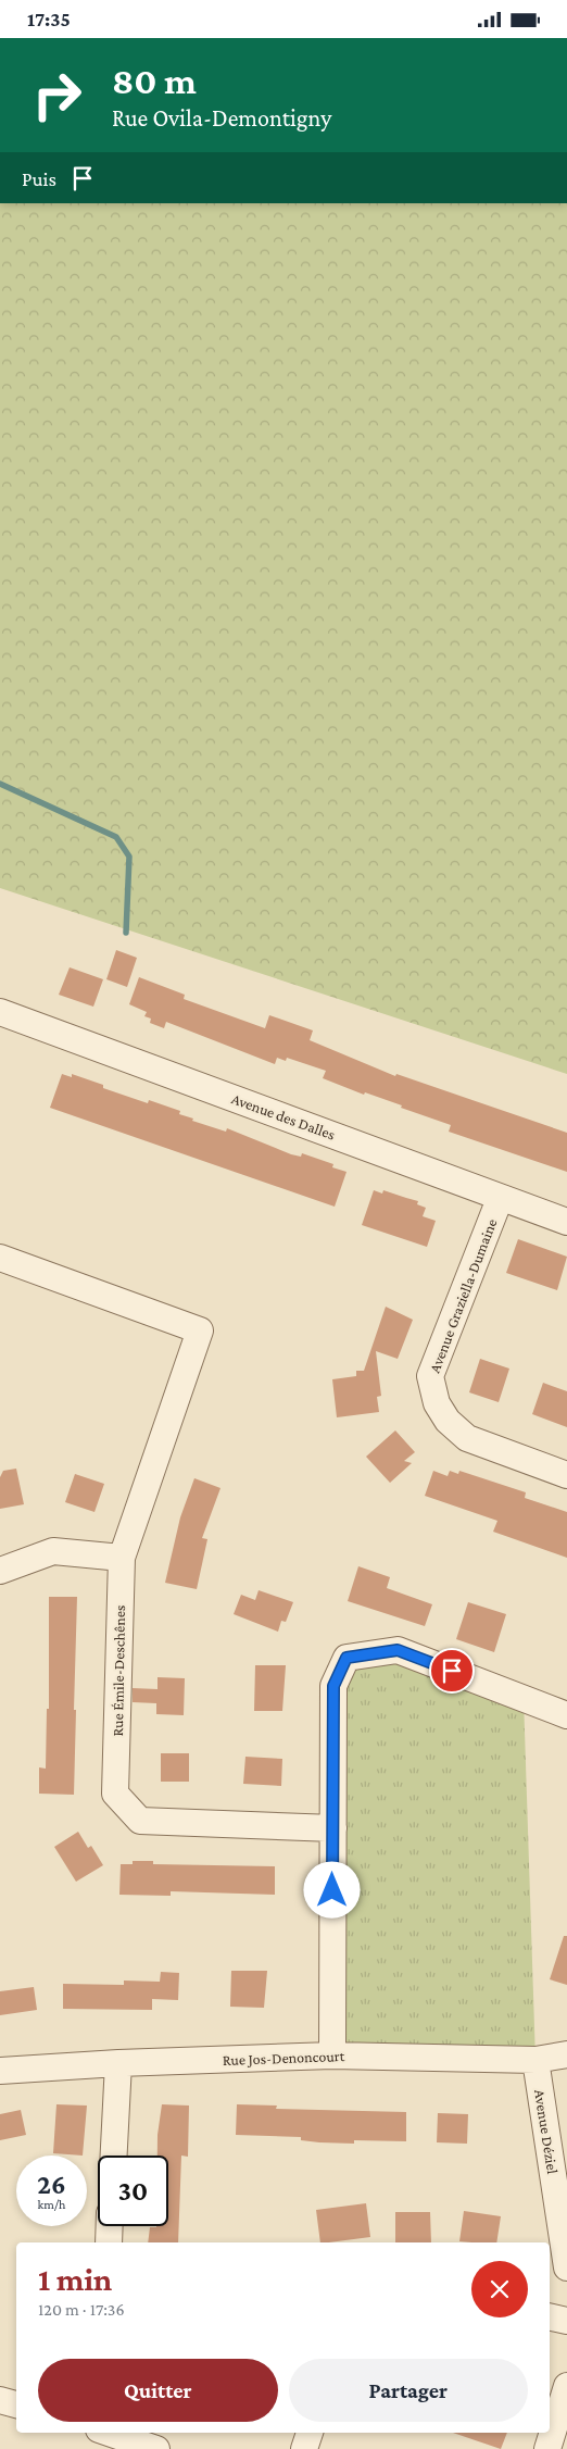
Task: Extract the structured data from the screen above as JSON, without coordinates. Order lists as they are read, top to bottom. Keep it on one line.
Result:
{"streets":{"street":["Avenue des Dalles","Avenue Graziella-Dumaine","Rue Émile-Deschênes","Rue Jos-Denoncourt","Avenue Déziel"]},"crossings":[["Avenue des Dalles","Avenue Graziella-Dumaine"],["Rue Jos-Denoncourt","Avenue Déziel"]],"page":{"status":"17:35","turn":["80 m","Rue Ovila-Demontigny"],"then":"Puis","speed":"26 km/h","limit":"30","heading":["1 min","120 m · 17:36"],"buttons":["Quitter","Partager"]}}
